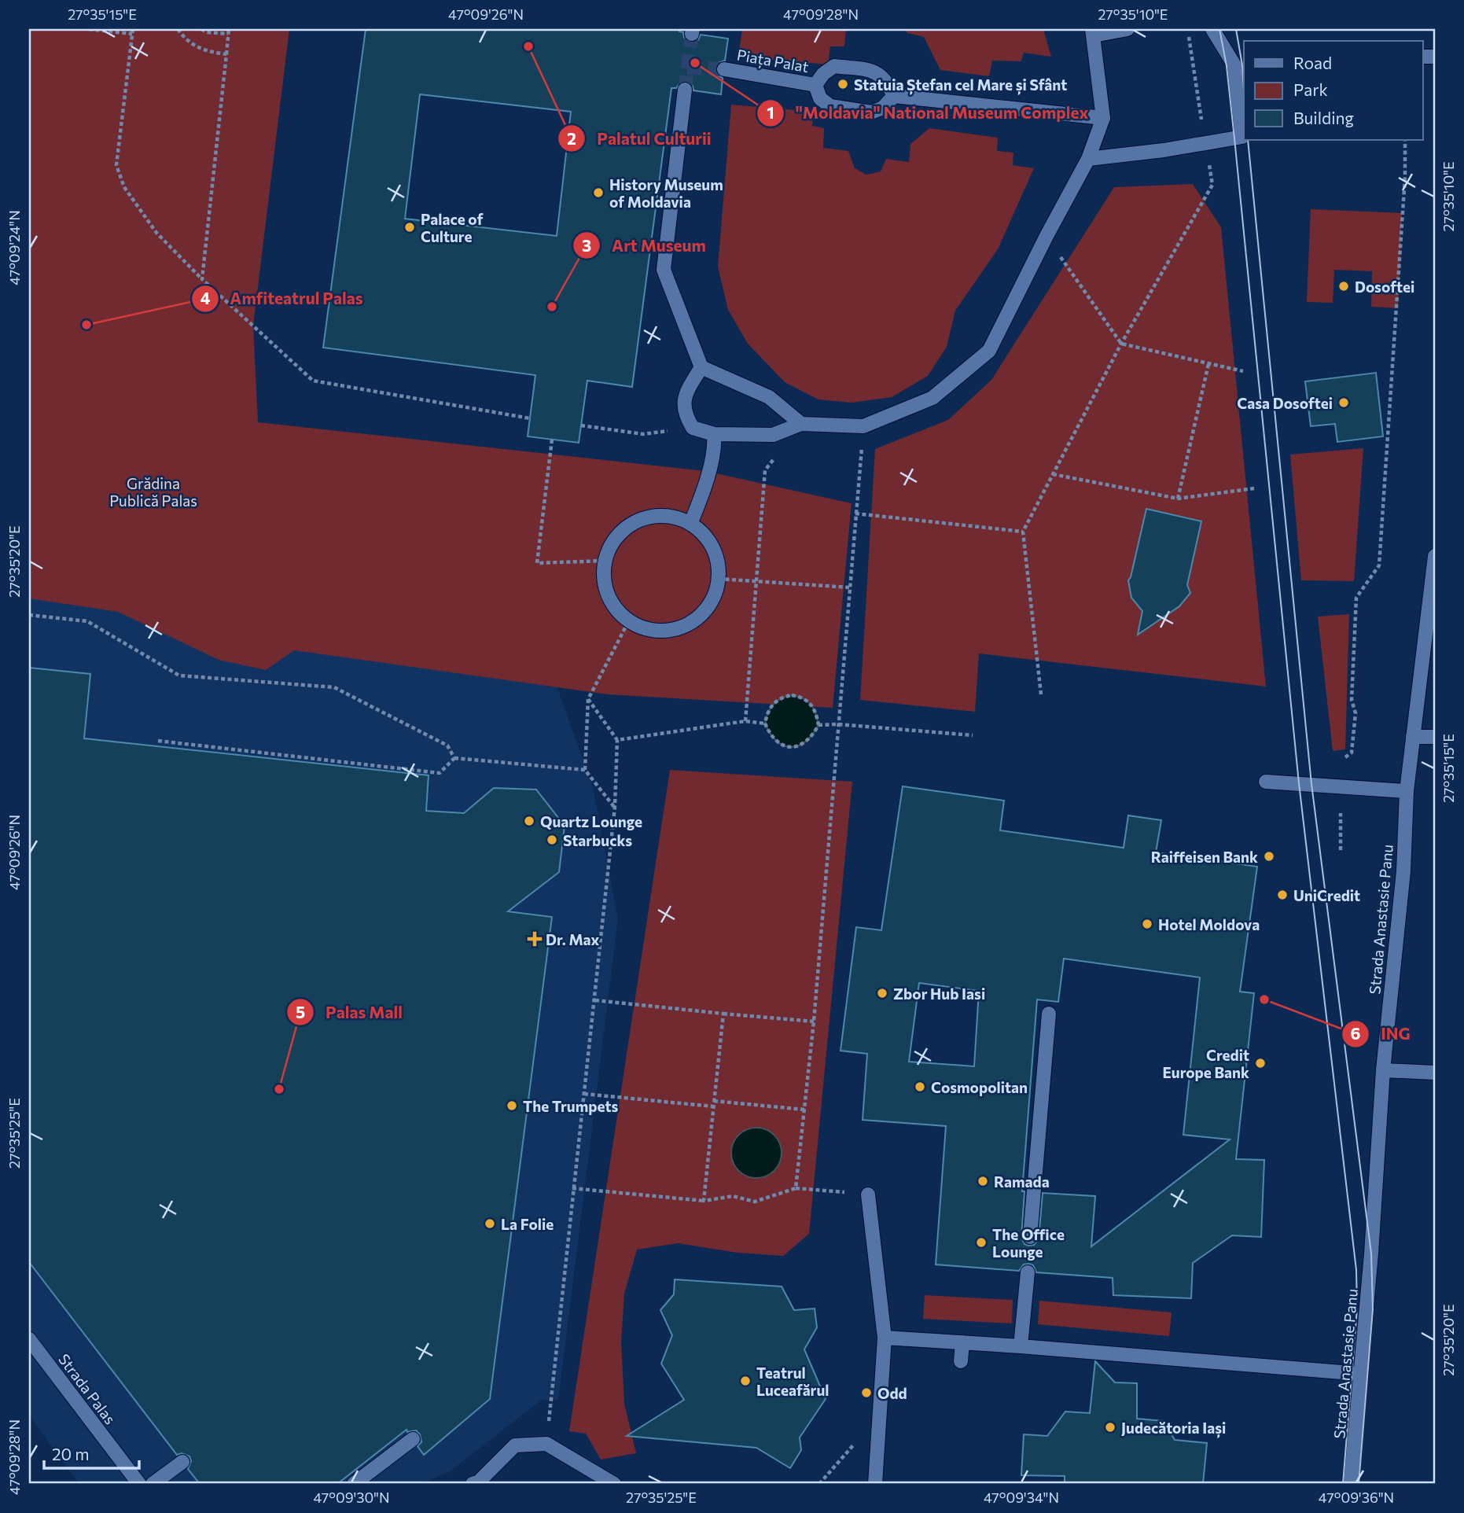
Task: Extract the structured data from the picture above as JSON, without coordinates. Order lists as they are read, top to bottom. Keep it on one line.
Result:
{"streets":{"main road":["Piața Palat","Strada Anastasie Panu","Strada Palas"]},"parks":["Grădina Publică Palas"],"places":{"other":["Palatul Culturii","\"Moldavia\" National Museum Complex","Statuia Ștefan cel Mare și Sfânt","History Museum of Moldavia","Palace of Culture","Dosoftei","Art Museum","Amfiteatrul Palas","Casa Dosoftei","Quartz Lounge","Starbucks","Raiffeisen Bank","UniCredit","Hotel Moldova","Zbor Hub Iasi","ING","Credit Europe Bank","Cosmopolitan","Palas Mall","The Trumpets","Ramada","La Folie","The Office Lounge","Teatrul Luceafărul","Odd","Judecătoria Iași"],"health":["Dr. Max"]},"legend":["Road","Park","Building"],"scale_bar":"20 m","coordinates":["27°35'15\"E","47°09'26\"N","47°09'28\"N","27°35'10\"E","47°09'24\"N","27°35'20\"E","27°35'25\"E","47°09'30\"N","47°09'34\"N","47°09'36\"N"]}
